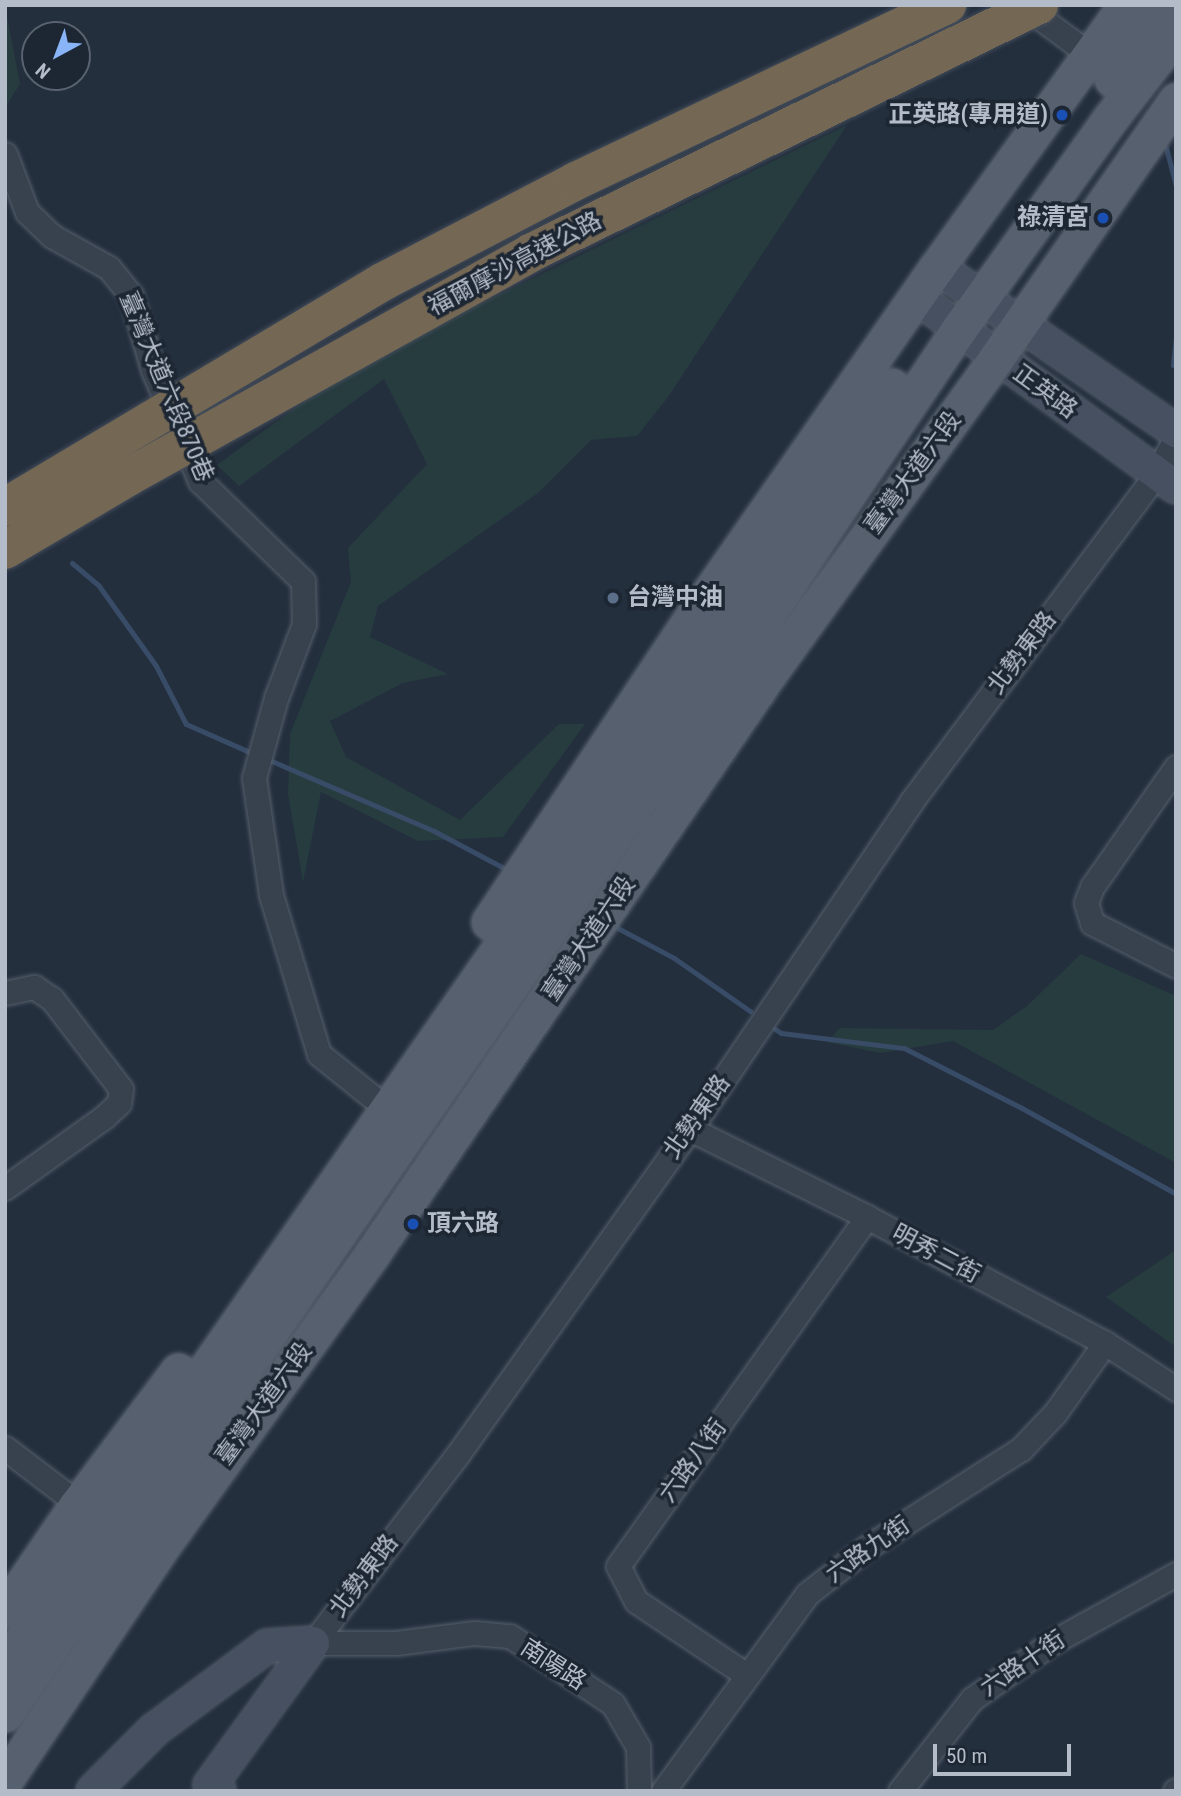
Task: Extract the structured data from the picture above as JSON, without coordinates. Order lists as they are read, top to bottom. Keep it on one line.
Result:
{"streets":{"highway":["福爾摩沙高速公路"],"main road":["臺灣大道六段"],"street":["臺灣大道六段870巷","正英路","北勢東路","明秀二街","六路八街","六路九街","六路十街","南陽路"]},"crossings":[["臺灣大道六段870巷","臺灣大道六段"],["正英路","臺灣大道六段"],["正英路","北勢東路"],["北勢東路","明秀二街"],["北勢東路","南陽路"],["明秀二街","六路八街"],["明秀二街","六路九街"],["六路八街","六路九街"]],"places":["正英路(專用道)","祿清宮","台灣中油","頂六路"],"scale_bar":"50 m","north":"bottom left"}
